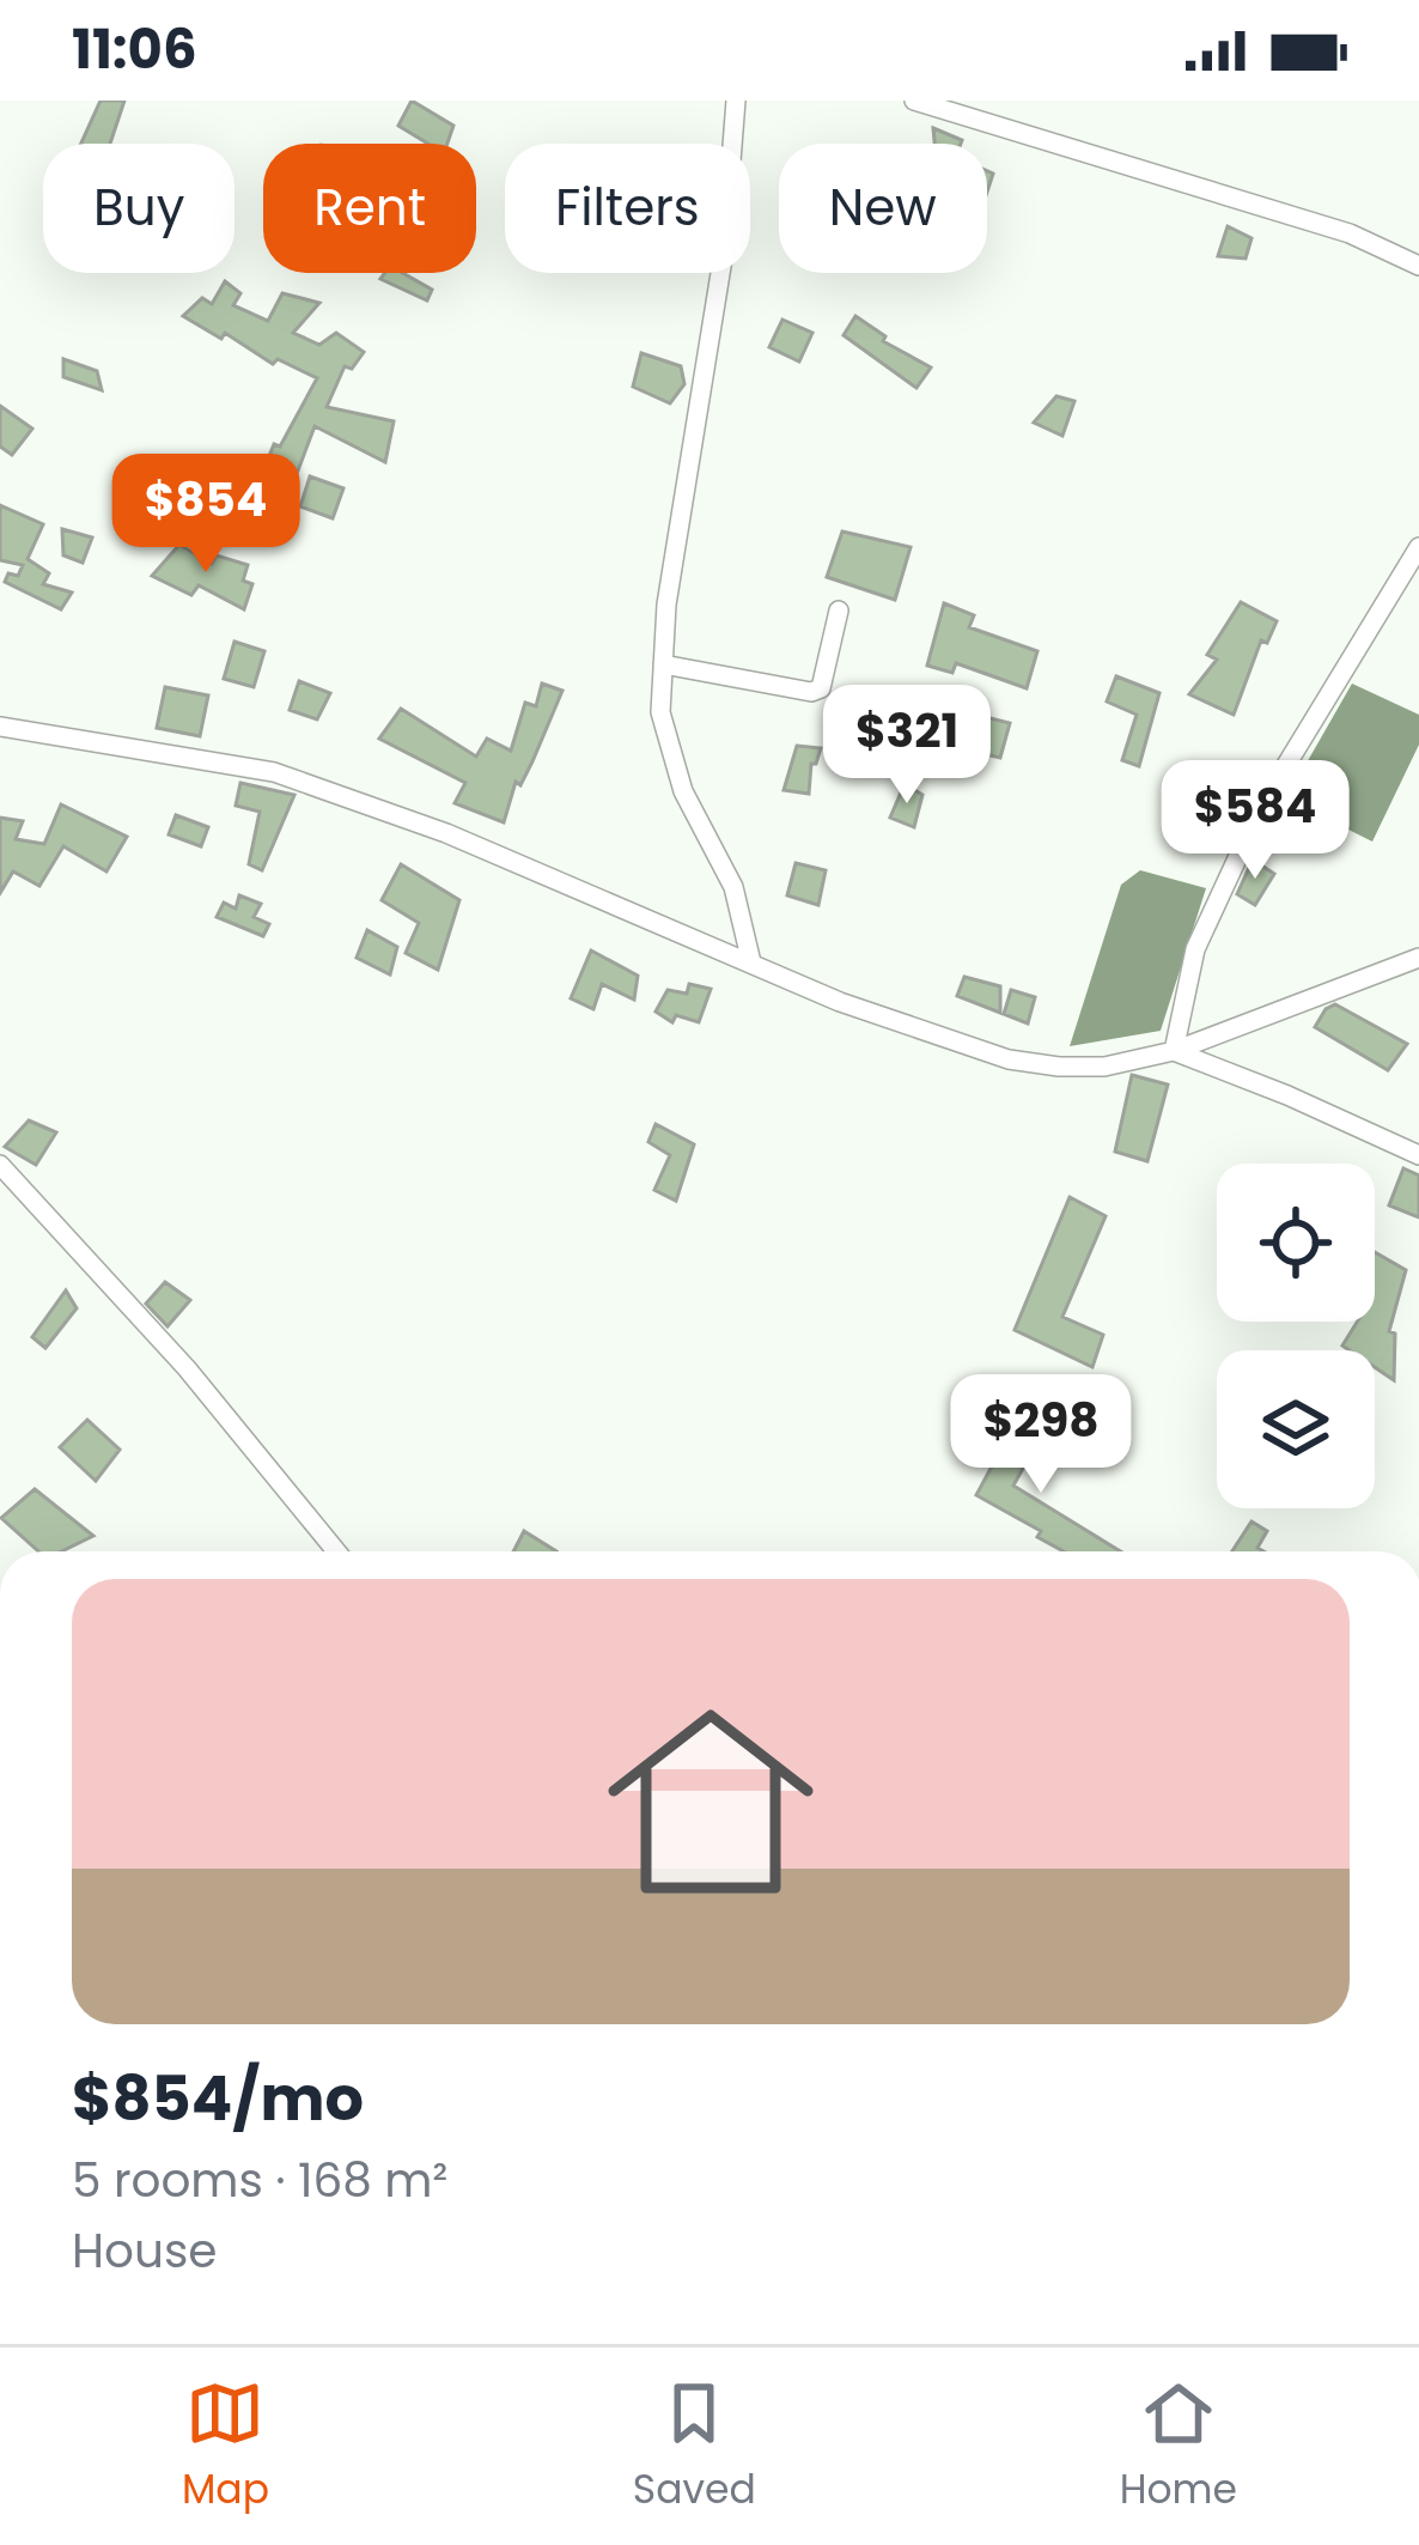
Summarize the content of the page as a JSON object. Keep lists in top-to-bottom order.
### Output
{
  "page": {
    "status": "11:06",
    "chip": [
      "Buy",
      "Rent",
      "Filters",
      "New"
    ],
    "price": [
      "$854",
      "$321",
      "$584",
      "$298"
    ],
    "list": [
      {
        "name": "$854/mo",
        "note": "5 rooms · 168 m² · House"
      }
    ],
    "tabs": ["Map", "Saved", "Home"]
  }
}
